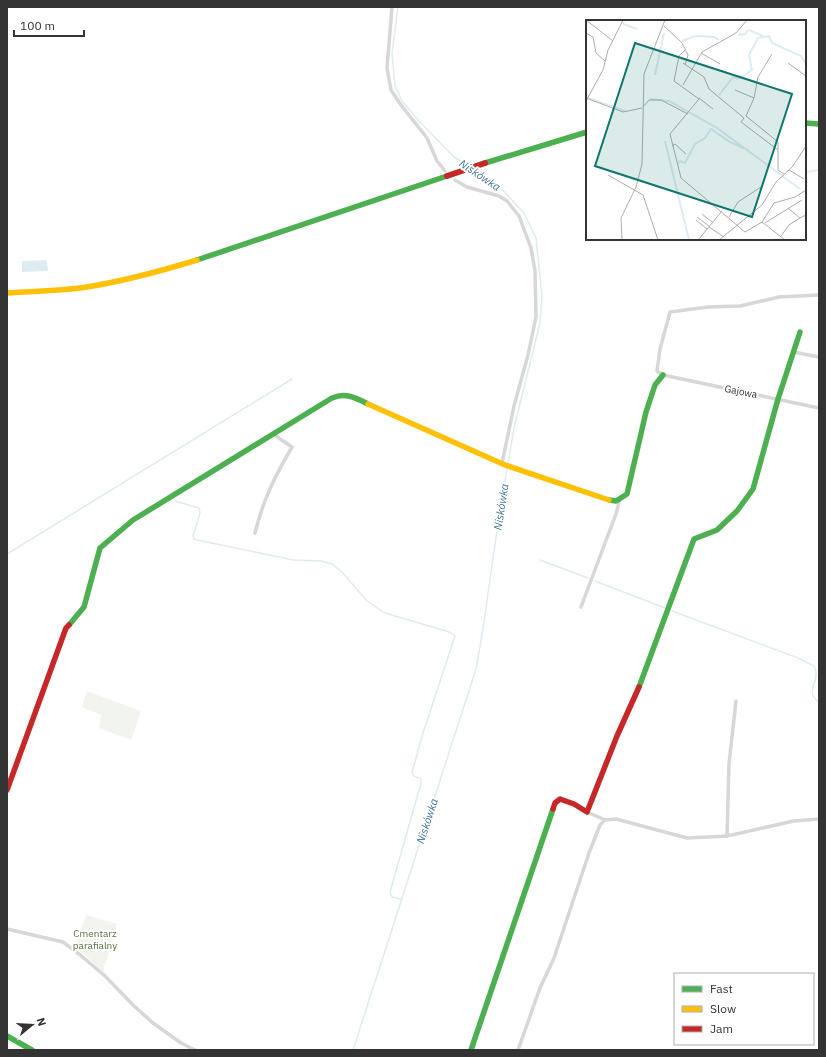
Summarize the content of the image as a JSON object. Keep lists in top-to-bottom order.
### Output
{
  "streets": {
    "street": ["Gajowa"]
  },
  "water": ["Niskówka"],
  "parks": ["Cmentarz parafialny"],
  "legend": ["Fast", "Slow", "Jam"],
  "scale_bar": "100 m",
  "north": "right"
}
